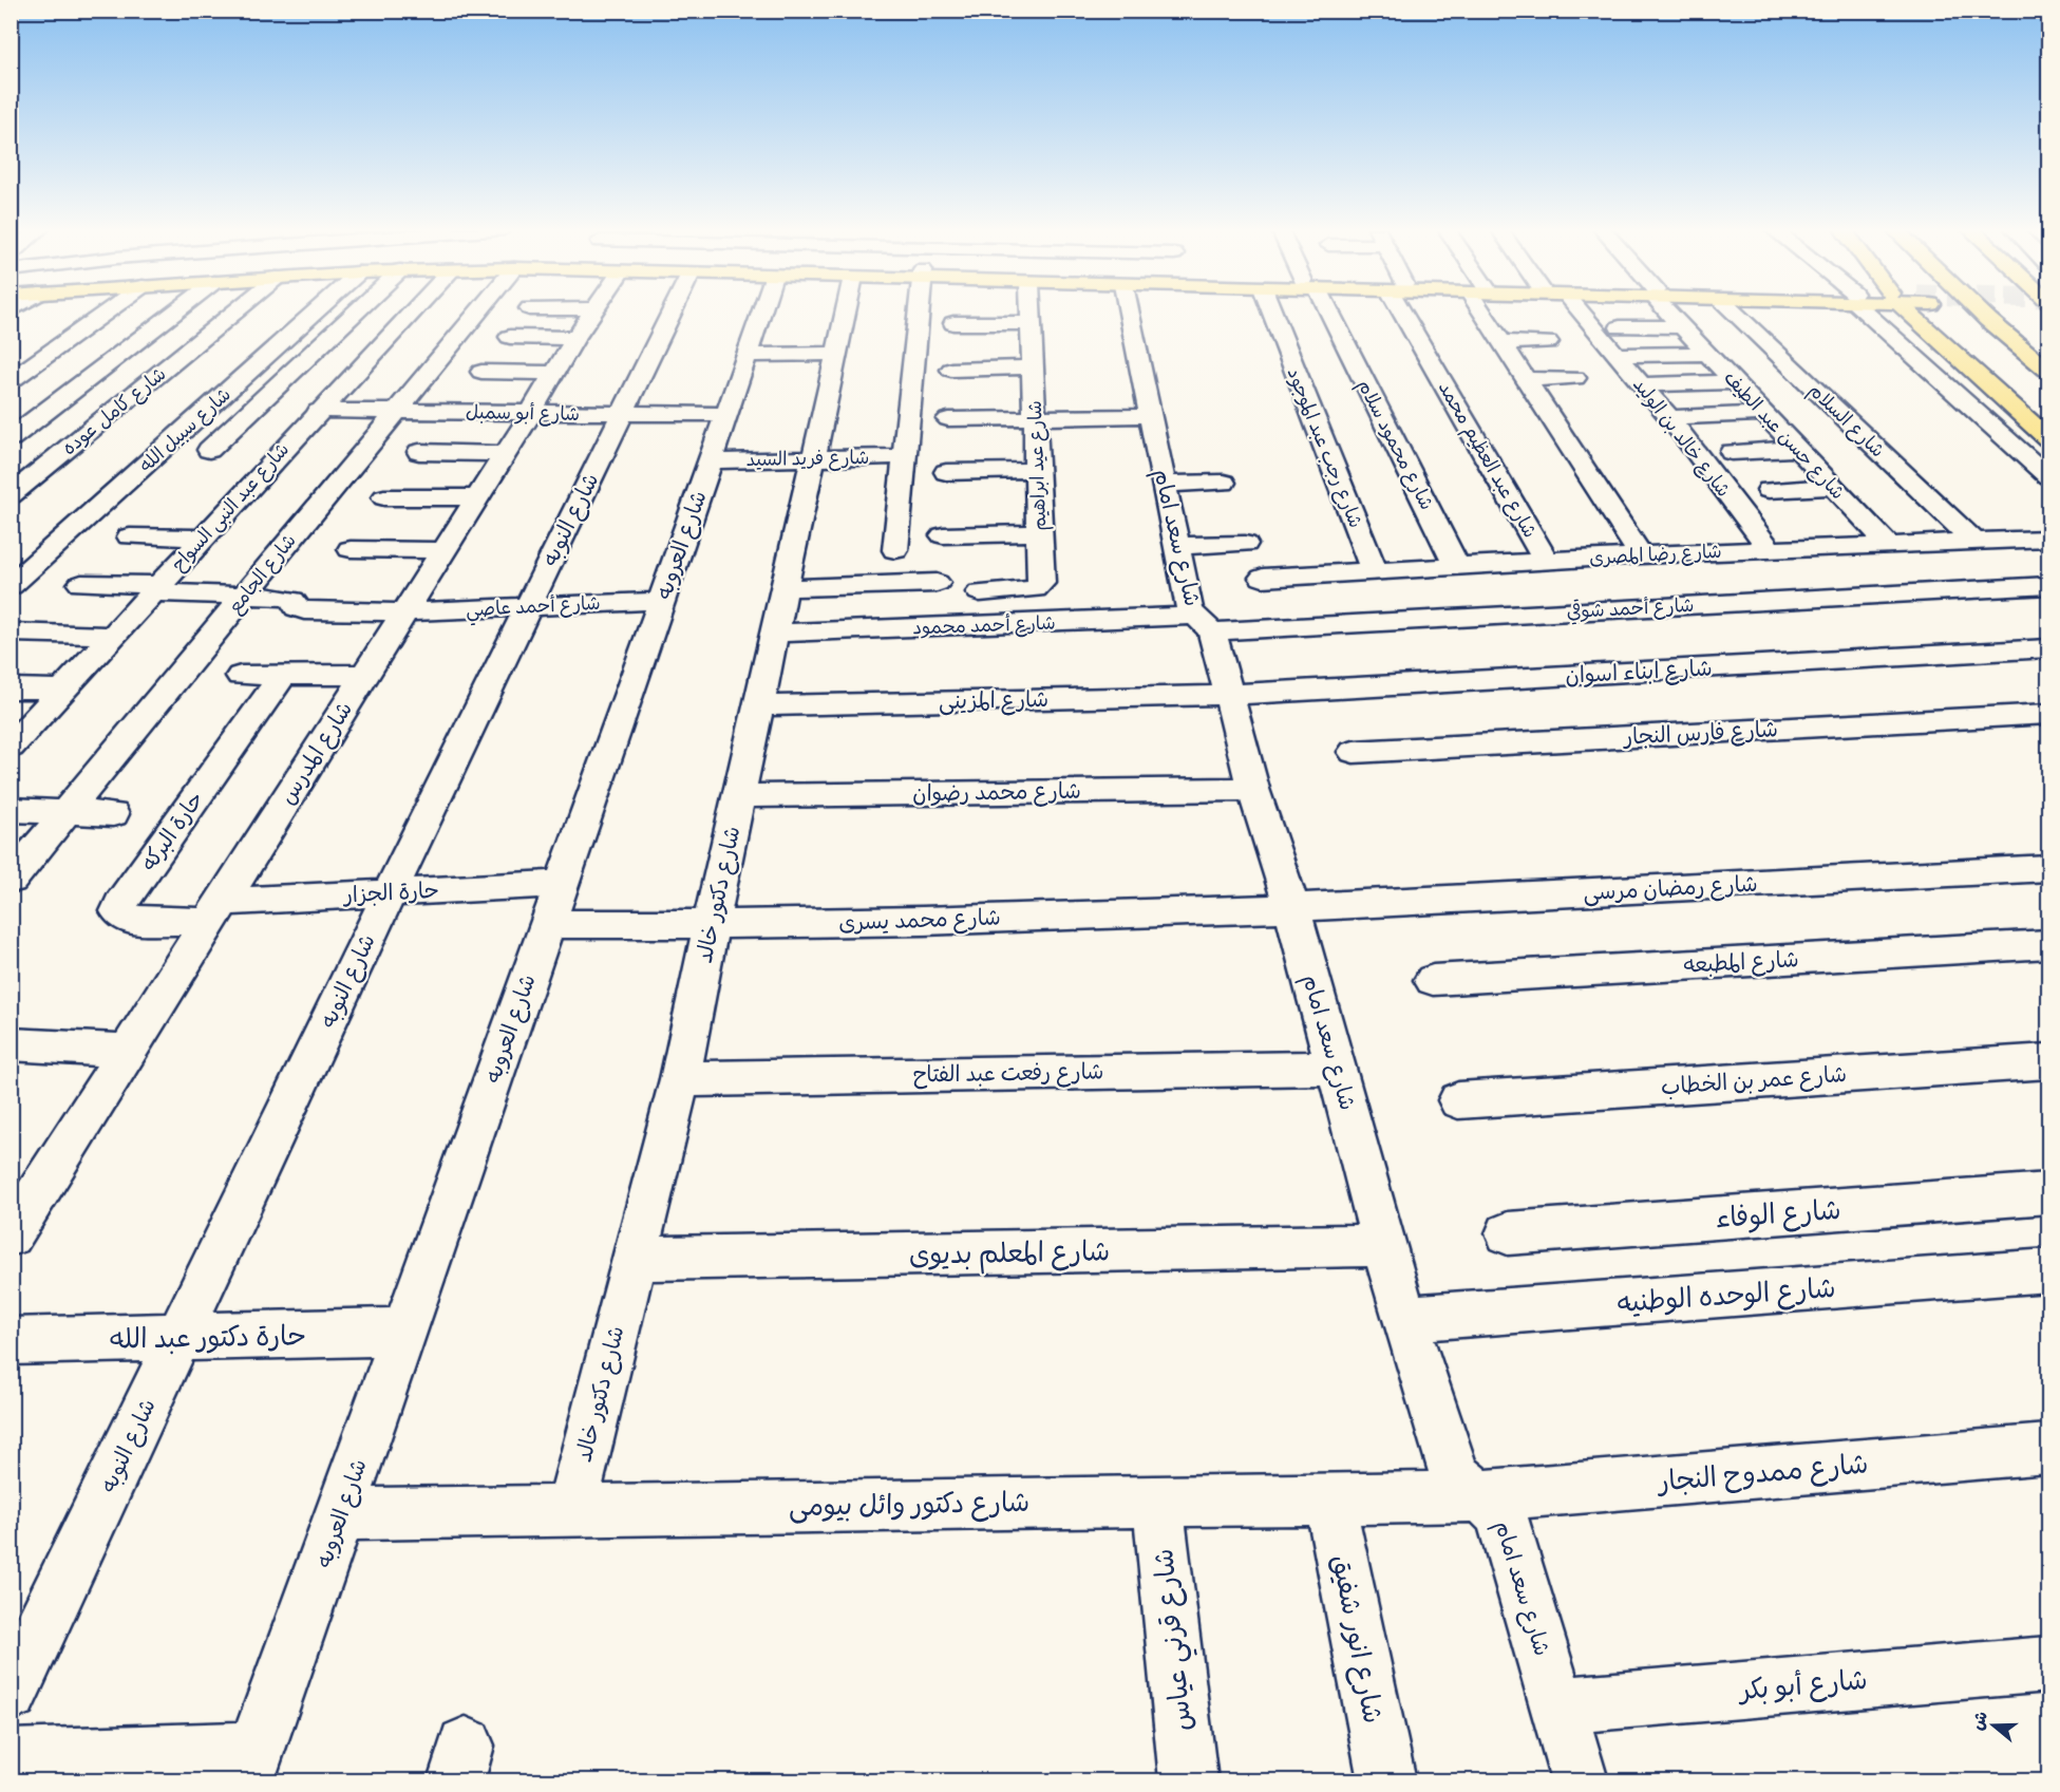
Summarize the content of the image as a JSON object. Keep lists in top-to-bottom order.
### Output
{
  "streets": {
    "street": [
      "شارع كامل عوده",
      "شارع أبو سمبل",
      "شارع السلام",
      "شارع سبيل الله",
      "شارع حسن عبد الطيف",
      "شارع خالد بن الوليد",
      "شارع محمود سلام",
      "شارع رجب عبد الموجود",
      "شارع فريد السيد",
      "شارع عبد العظيم محمد",
      "شارع عيد ابراهيم",
      "شارع عبد النبى السواح",
      "شارع النوبه",
      "شارع سعد امام",
      "شارع العروبه",
      "شارع رضا المصرى",
      "شارع الجامع",
      "شارع أحمد عاصي",
      "شارع أحمد شوقي",
      "شارع أحمد محمود",
      "شارع ابناء اسوان",
      "شارع المزينى",
      "شارع فارس النجار",
      "شارع المدرس",
      "شارع محمد رضوان",
      "حارة البركه",
      "شارع رمضان مرسى",
      "حارة الجزار",
      "شارع دكتور خالد",
      "شارع محمد يسرى",
      "شارع المطبعه",
      "شارع رفعت عبد الفتاح",
      "شارع عمر بن الخطاب",
      "شارع الوفاء",
      "شارع المعلم بديوى",
      "شارع الوحده الوطنيه",
      "حارة دكتور عبد الله",
      "شارع ممدوح النجار",
      "شارع دكتور وائل بيومى",
      "شارع انور شفيق",
      "شارع قرني عياس",
      "شارع أبو بكر"
    ]
  },
  "crossings": [
    ["شارع أبو سمبل", "شارع عبد النبى السواح"],
    ["شارع أبو سمبل", "شارع النوبه"],
    ["شارع أبو سمبل", "شارع العروبه"],
    ["شارع أبو سمبل", "شارع الجامع"],
    ["شارع أبو سمبل", "شارع المدرس"],
    ["شارع السلام", "شارع رضا المصرى"],
    ["شارع حسن عبد الطيف", "شارع رضا المصرى"],
    ["شارع خالد بن الوليد", "شارع رضا المصرى"],
    ["شارع محمود سلام", "شارع رضا المصرى"],
    ["شارع رجب عبد الموجود", "شارع رضا المصرى"],
    ["شارع فريد السيد", "شارع العروبه"],
    ["شارع فريد السيد", "شارع دكتور خالد"],
    ["شارع عبد العظيم محمد", "شارع رضا المصرى"],
    ["شارع عبد النبى السواح", "شارع أحمد عاصي"],
    ["شارع النوبه", "شارع أحمد عاصي"],
    ["شارع النوبه", "حارة الجزار"],
    ["شارع النوبه", "حارة دكتور عبد الله"],
    ["شارع سعد امام", "شارع أحمد شوقي"],
    ["شارع سعد امام", "شارع أحمد محمود"],
    ["شارع سعد امام", "شارع ابناء اسوان"],
    ["شارع سعد امام", "شارع المزينى"],
    ["شارع سعد امام", "شارع محمد رضوان"],
    ["شارع سعد امام", "شارع رمضان مرسى"],
    ["شارع سعد امام", "شارع محمد يسرى"],
    ["شارع سعد امام", "شارع رفعت عبد الفتاح"],
    ["شارع سعد امام", "شارع المعلم بديوى"],
    ["شارع سعد امام", "شارع الوحده الوطنيه"],
    ["شارع سعد امام", "شارع ممدوح النجار"],
    ["شارع سعد امام", "شارع دكتور وائل بيومى"],
    ["شارع سعد امام", "شارع أبو بكر"],
    ["شارع العروبه", "شارع أحمد عاصي"],
    ["شارع العروبه", "حارة الجزار"],
    ["شارع العروبه", "شارع محمد يسرى"],
    ["شارع العروبه", "حارة دكتور عبد الله"],
    ["شارع العروبه", "شارع دكتور وائل بيومى"],
    ["شارع الجامع", "شارع أحمد عاصي"],
    ["شارع أحمد عاصي", "شارع المدرس"],
    ["شارع أحمد شوقي", "شارع أحمد محمود"],
    ["شارع أحمد محمود", "شارع دكتور خالد"],
    ["شارع ابناء اسوان", "شارع المزينى"],
    ["شارع المزينى", "شارع دكتور خالد"],
    ["شارع المدرس", "حارة البركه"],
    ["شارع المدرس", "حارة الجزار"],
    ["شارع محمد رضوان", "شارع دكتور خالد"],
    ["حارة البركه", "حارة الجزار"],
    ["شارع رمضان مرسى", "شارع محمد يسرى"],
    ["شارع دكتور خالد", "شارع محمد يسرى"],
    ["شارع دكتور خالد", "شارع رفعت عبد الفتاح"],
    ["شارع دكتور خالد", "شارع المعلم بديوى"],
    ["شارع دكتور خالد", "شارع دكتور وائل بيومى"],
    ["شارع ممدوح النجار", "شارع دكتور وائل بيومى"],
    ["شارع دكتور وائل بيومى", "شارع انور شفيق"],
    ["شارع دكتور وائل بيومى", "شارع قرني عياس"]
  ],
  "north": "left"
}
